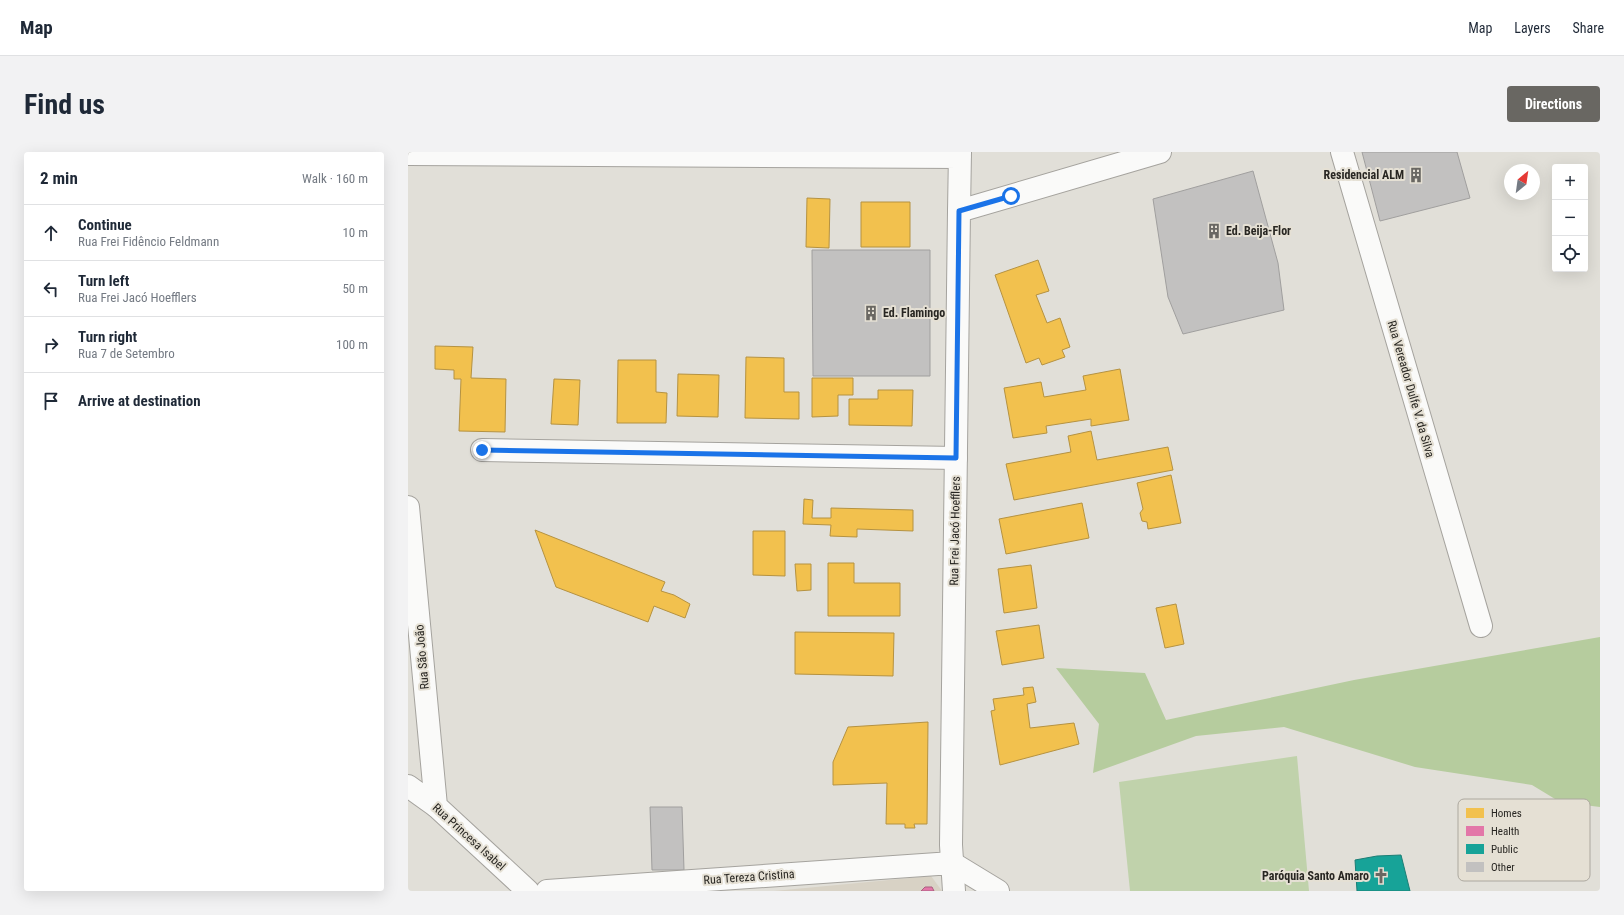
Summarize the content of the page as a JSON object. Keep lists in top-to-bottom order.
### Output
{
  "streets": {
    "street": [
      "Rua Vereador Dulfe V. da Silva",
      "Rua Frei Jacó Hoefflers",
      "Rua São João",
      "Rua Princesa Isabel",
      "Rua Tereza Cristina"
    ]
  },
  "crossings": [
    ["Rua Frei Jacó Hoefflers", "Rua Tereza Cristina"],
    ["Rua São João", "Rua Princesa Isabel"]
  ],
  "places": {
    "building": ["Residencial ALM", "Ed. Beija-Flor", "Ed. Flamingo"],
    "church": ["Paróquia Santo Amaro"]
  },
  "legend": [
    "Homes",
    "Health",
    "Public",
    "Other"
  ],
  "north": "top right",
  "page": {
    "header": "Map",
    "nav": ["Map", "Layers", "Share"],
    "buttons": "Directions",
    "title": "Find us",
    "heading": ["2 min", "Walk · 160 m"],
    "map_buttons": ["+", "−"],
    "list": [
      ["Continue", "Rua Frei Fidêncio Feldmann", "10 m"],
      ["Turn left", "Rua Frei Jacó Hoefflers", "50 m"],
      ["Turn right", "Rua 7 de Setembro", "100 m"],
      "Arrive at destination"
    ]
  }
}
